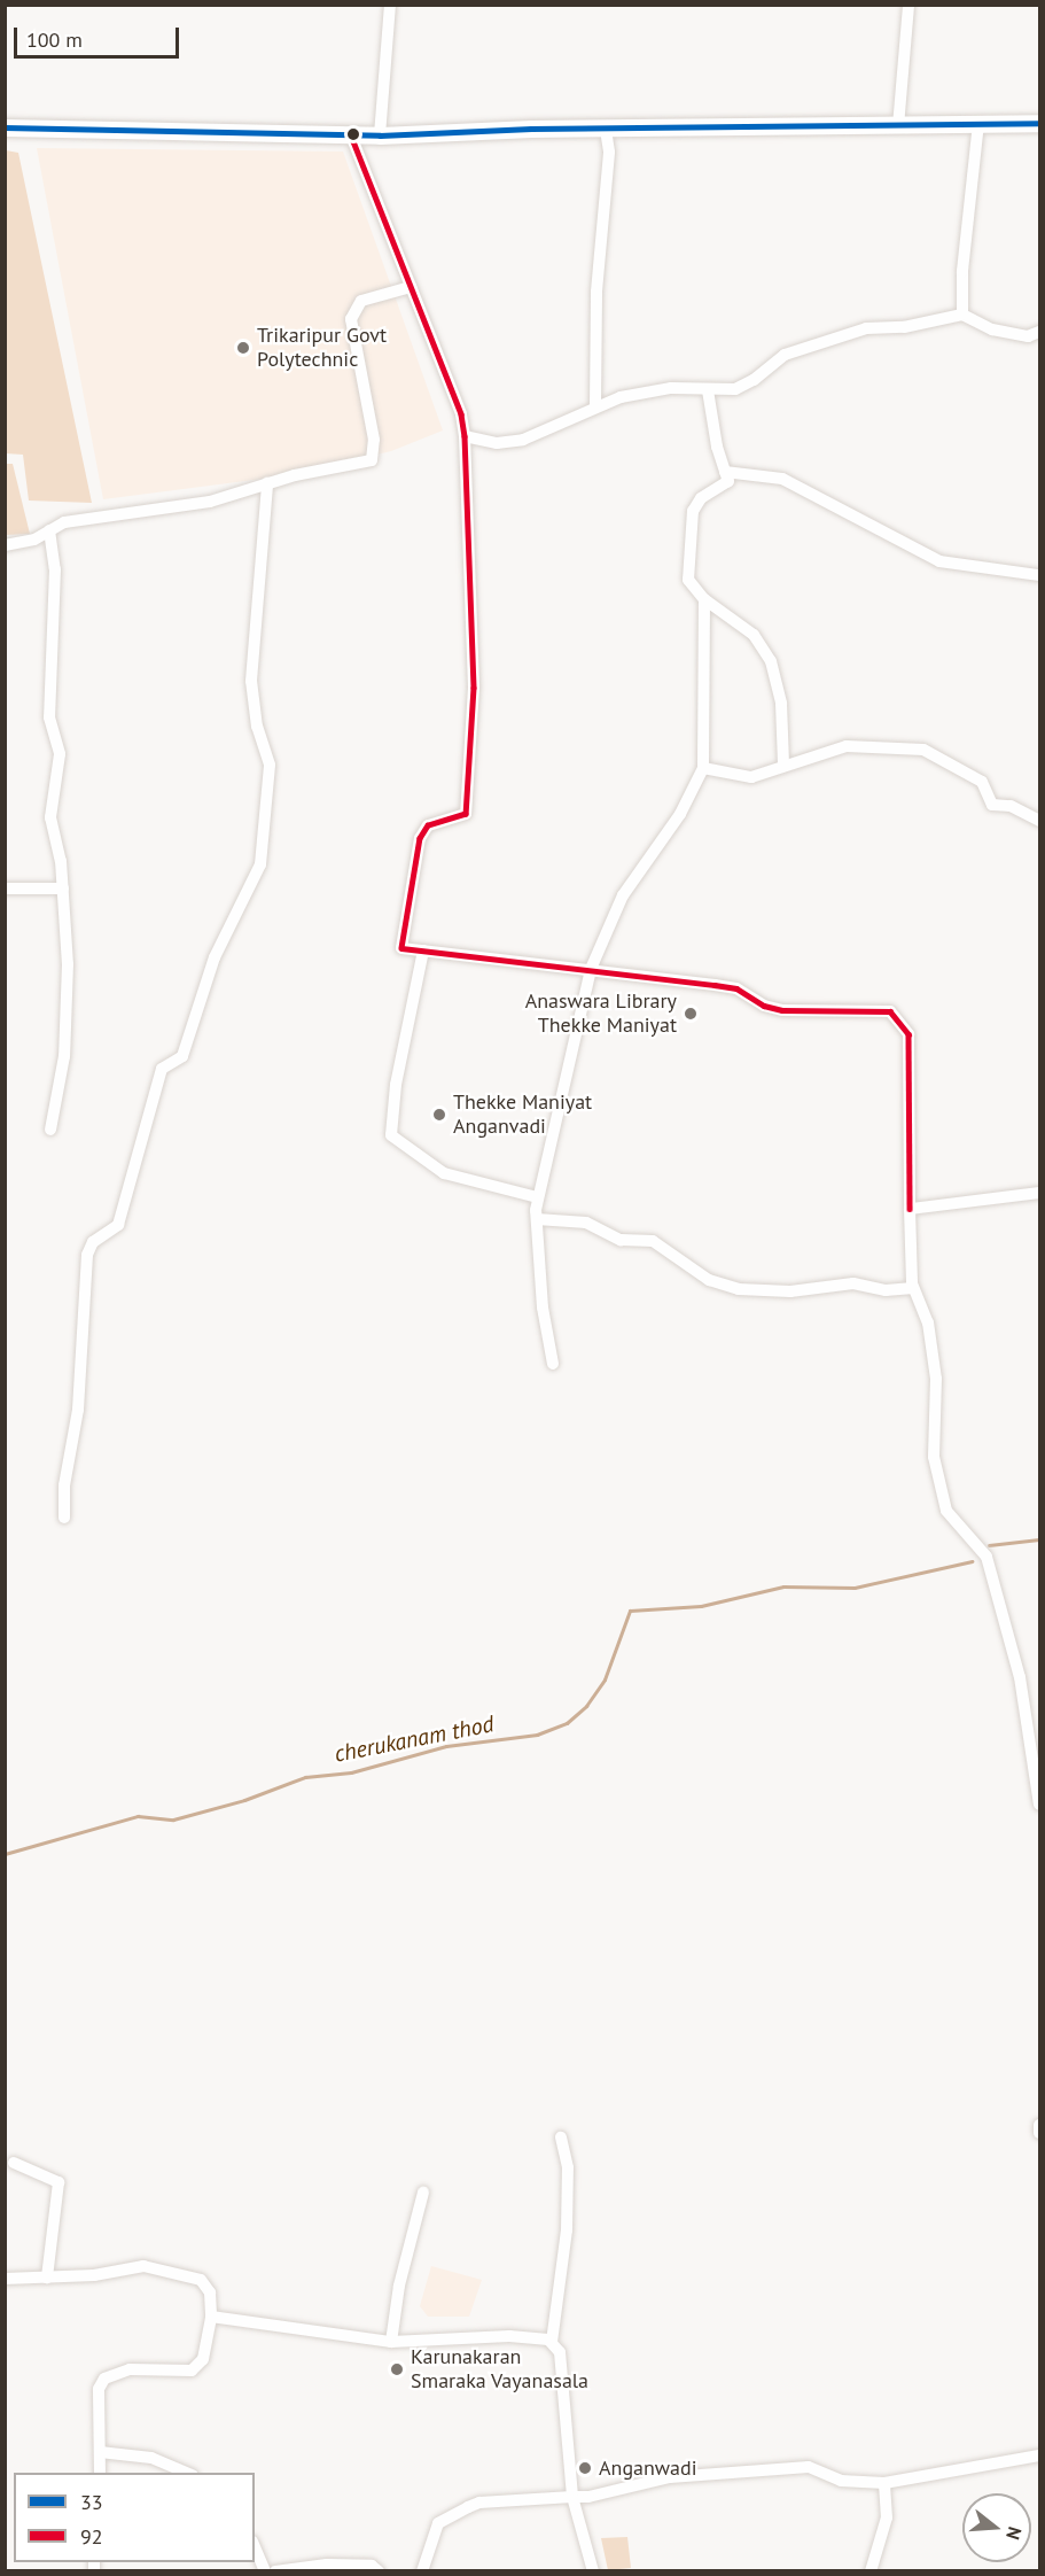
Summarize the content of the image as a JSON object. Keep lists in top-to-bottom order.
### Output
{
  "water": ["cherukanam thod"],
  "places": [
    "Trikaripur Govt Polytechnic",
    "Anaswara Library Thekke Maniyat",
    "Thekke Maniyat Anganvadi",
    "Karunakaran Smaraka Vayanasala",
    "Anganwadi"
  ],
  "lines": ["transit line 33", "transit line 92"],
  "legend": ["33", "92"],
  "scale_bar": "100 m",
  "north": "right"
}
